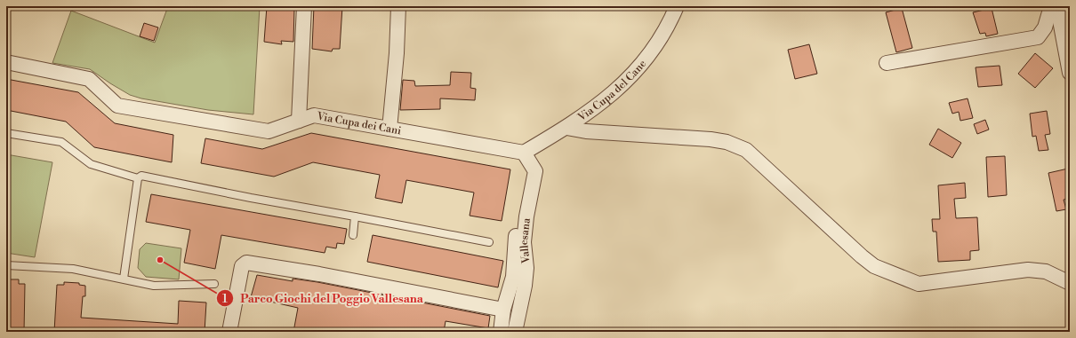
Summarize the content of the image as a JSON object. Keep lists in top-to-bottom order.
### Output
{
  "streets": {
    "street": ["Via Cupa del Cane", "Via Cupa dei Cani", "Vallesana"]
  },
  "crossings": [
    ["Via Cupa del Cane", "Via Cupa dei Cani"],
    ["Via Cupa del Cane", "Vallesana"],
    ["Via Cupa dei Cani", "Vallesana"]
  ],
  "places": ["Parco Giochi del Poggio Vallesana"]
}
